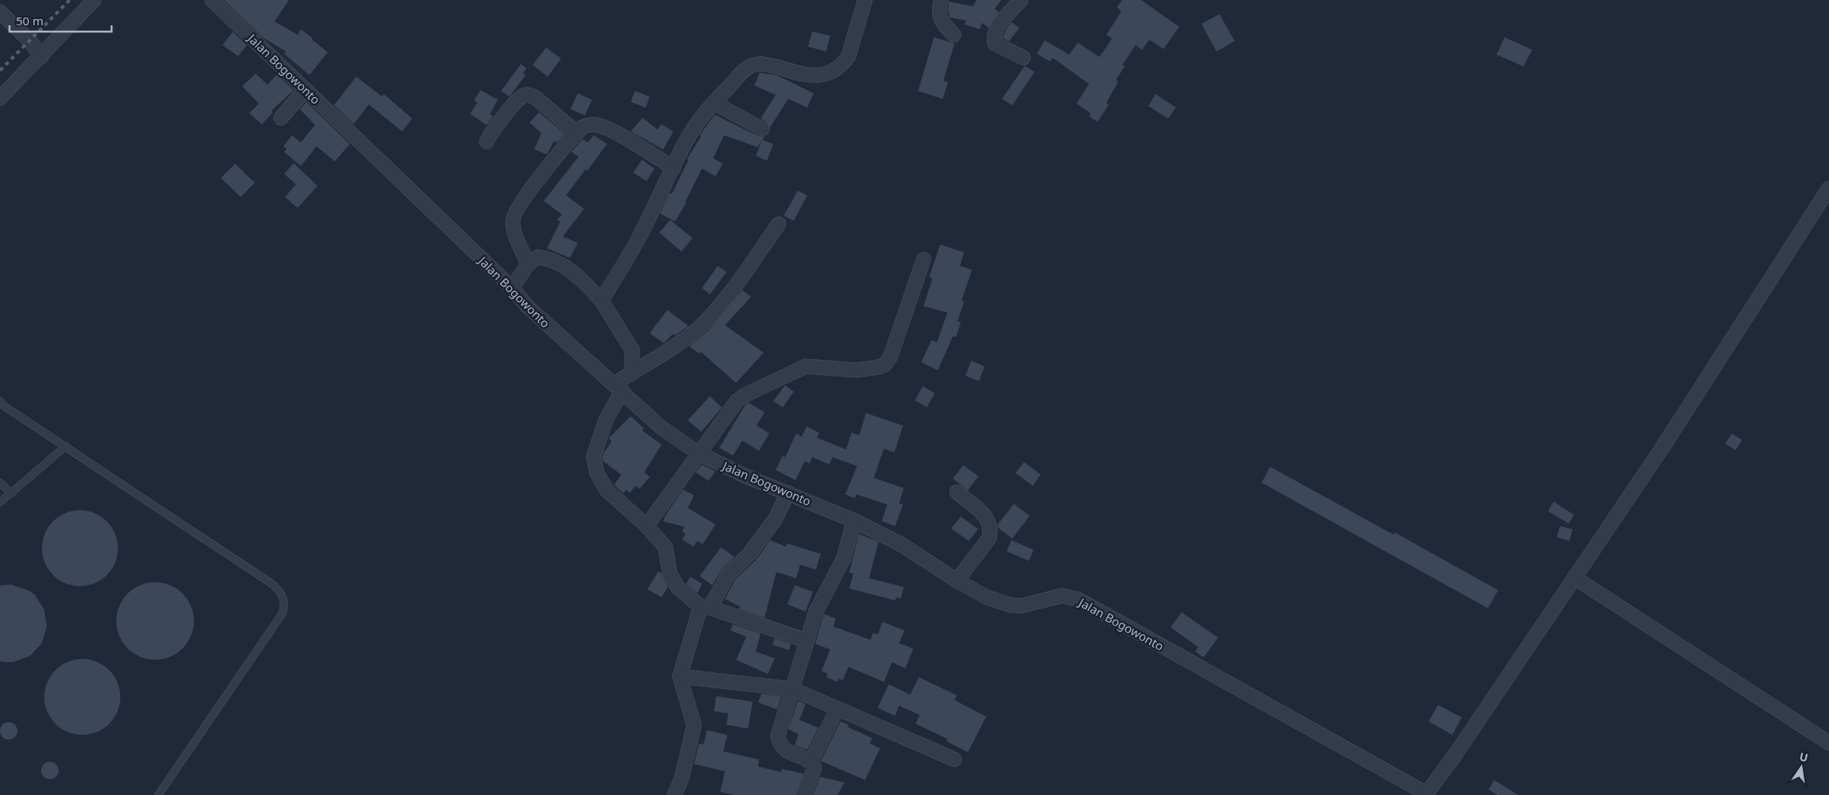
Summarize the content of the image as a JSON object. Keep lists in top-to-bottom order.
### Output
{
  "streets": {
    "street": ["Jalan Bogowonto"]
  },
  "scale_bar": "50 m",
  "north": "top"
}
